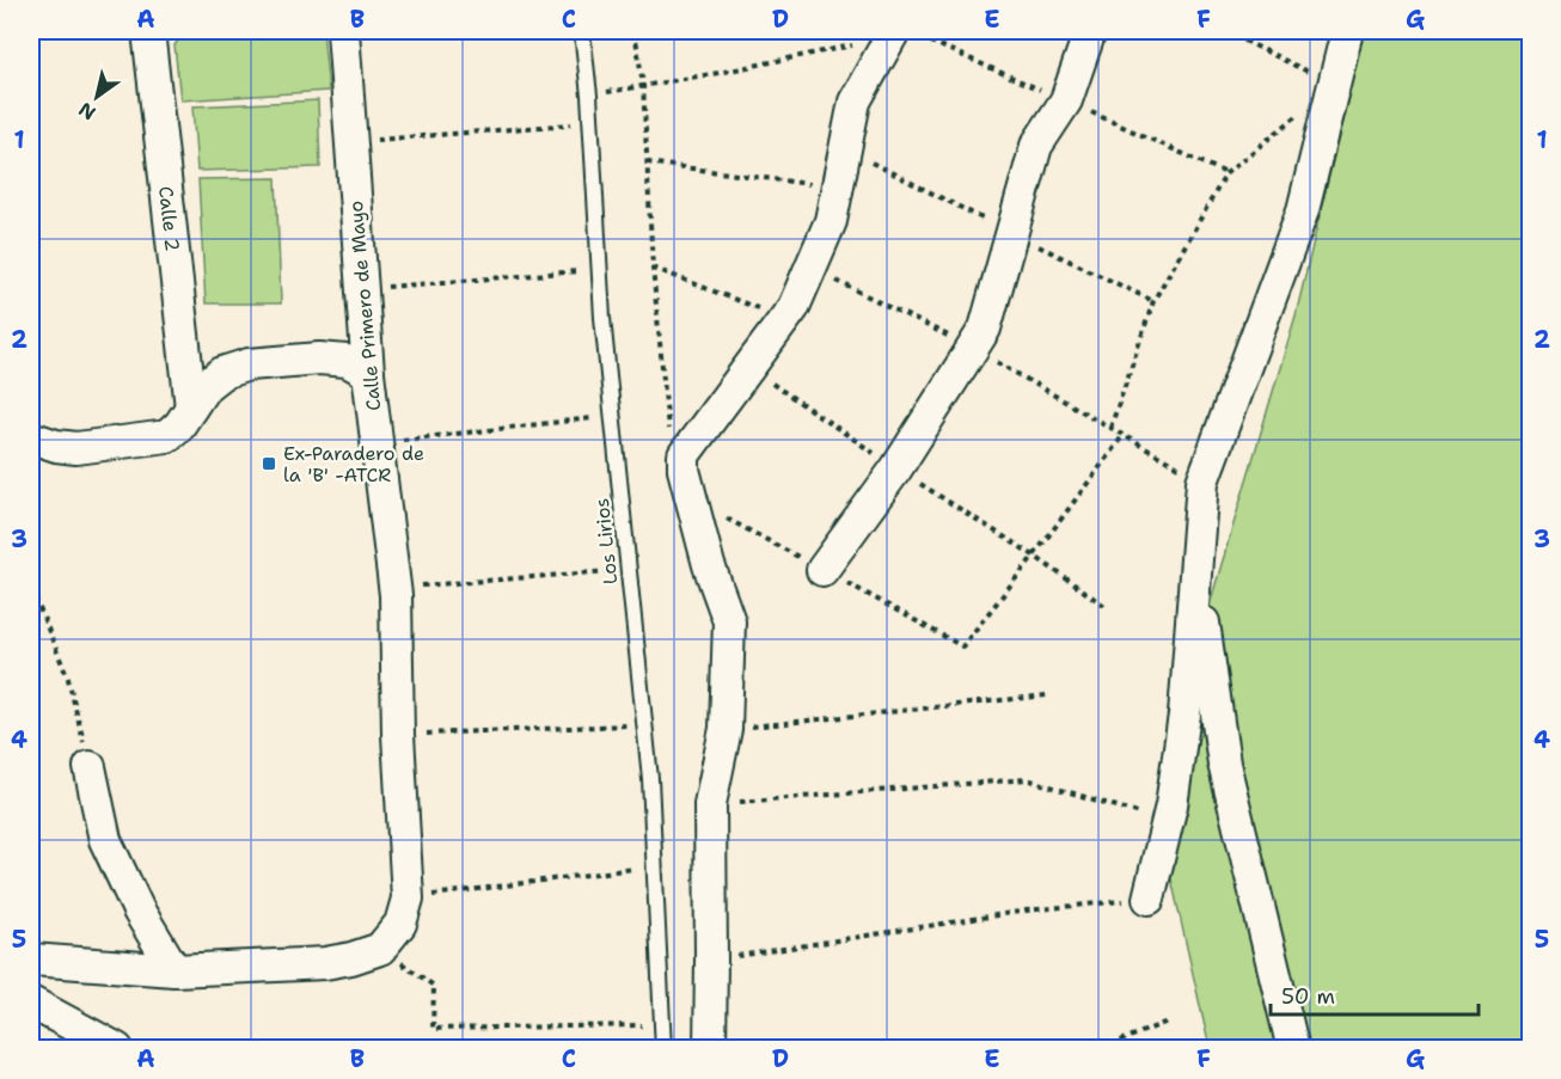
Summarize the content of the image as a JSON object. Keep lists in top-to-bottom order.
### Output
{
  "streets": {
    "street": ["Calle 2", "Calle Primero de Mayo"],
    "lane": ["Los Lirios"]
  },
  "places": {
    "transit": ["Ex-Paradero de la 'B' -ATCR"]
  },
  "scale_bar": "50 m",
  "north": "bottom left",
  "grid": {
    "columns": [
      "A",
      "B",
      "C",
      "D",
      "E",
      "F",
      "G"
    ],
    "rows": [
      "1",
      "2",
      "3",
      "4",
      "5"
    ]
  }
}
